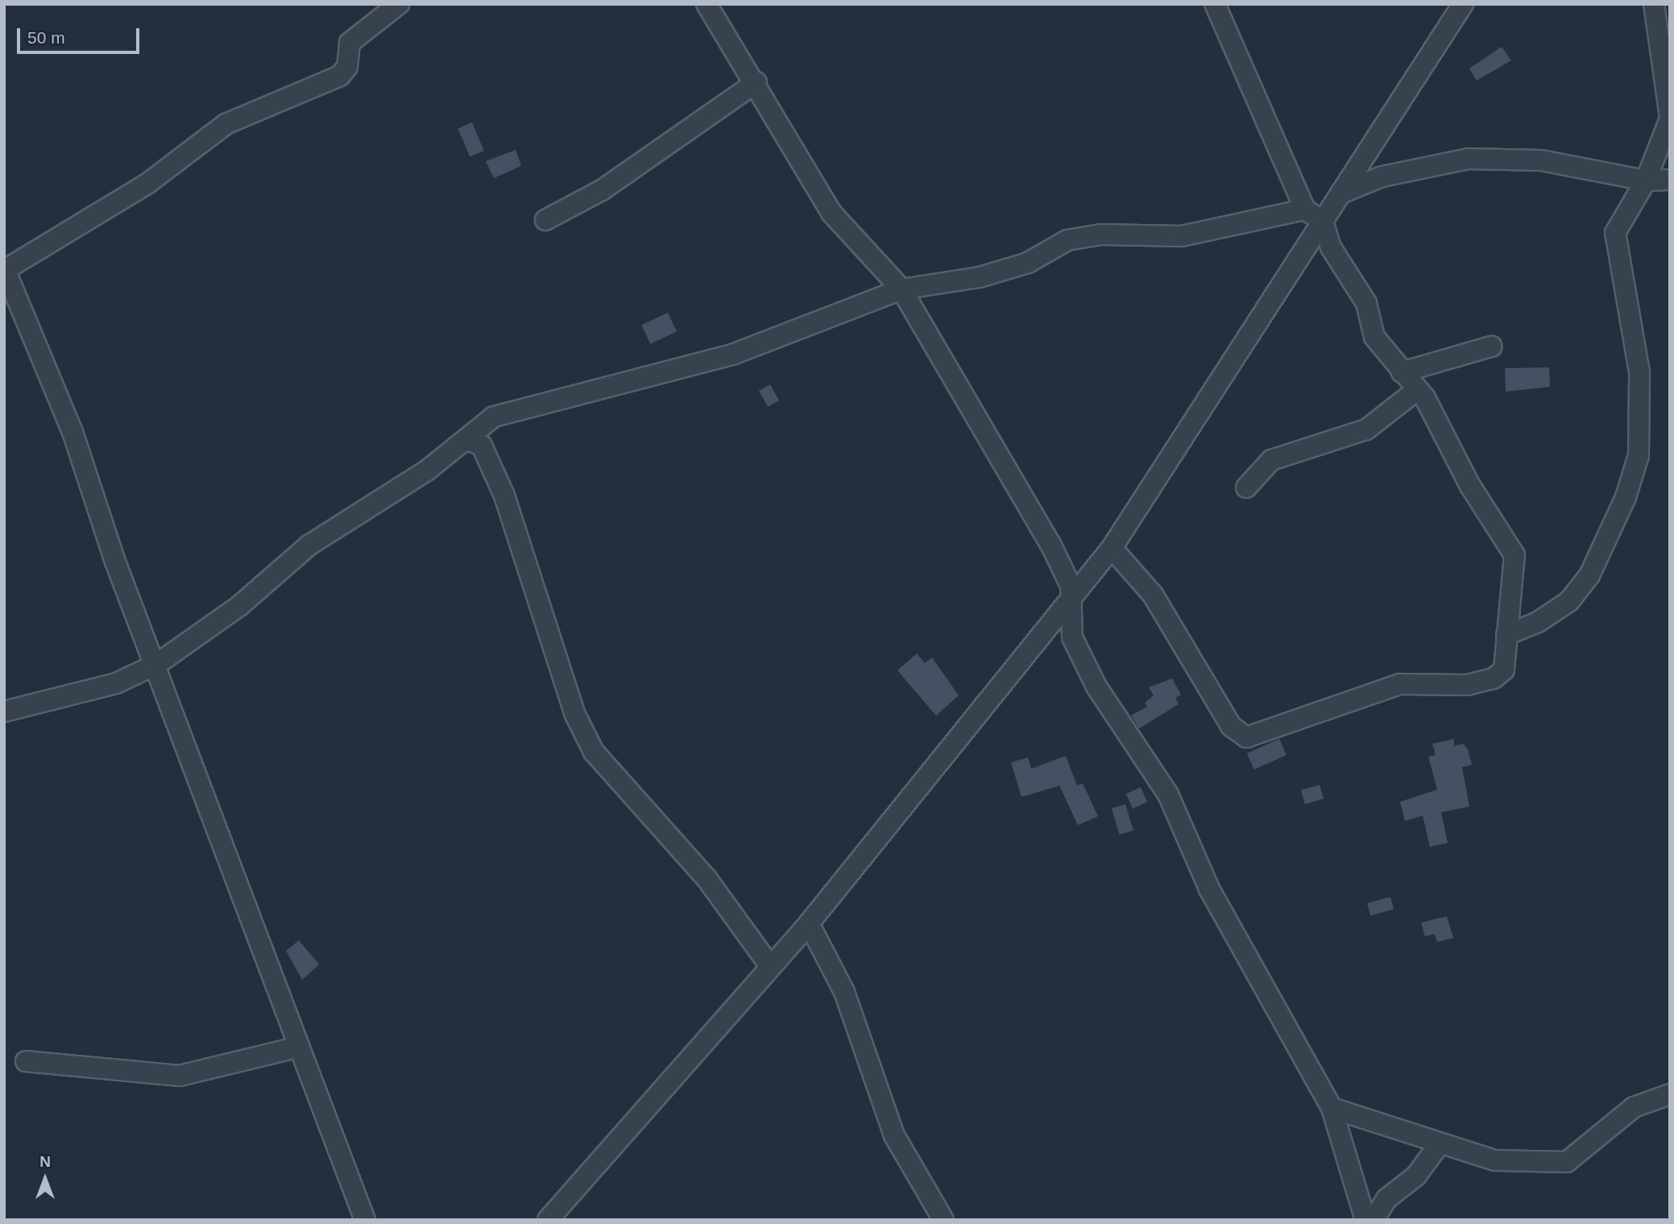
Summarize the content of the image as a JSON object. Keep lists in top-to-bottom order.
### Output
{
  "scale_bar": "50 m",
  "north": "top"
}
